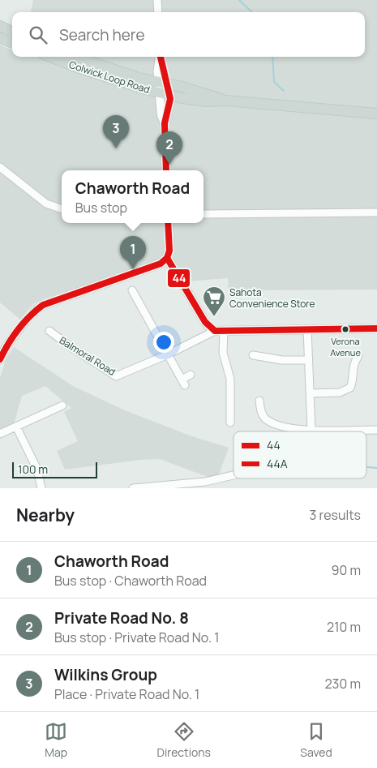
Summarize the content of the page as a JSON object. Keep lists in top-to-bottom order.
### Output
{
  "streets": {
    "main road": ["Colwick Loop Road"],
    "street": ["Balmoral Road"]
  },
  "places": {
    "supermarket": ["Sahota Convenience Store"],
    "other": ["Verona Avenue"]
  },
  "lines": ["transit line 44A", "transit line 44"],
  "legend": ["44", "44A"],
  "scale_bar": "100 m",
  "page": {
    "search": "Search here",
    "pins": ["3", "2", "1"],
    "popup": ["Chaworth Road", "Bus stop"],
    "scale": "100 m",
    "heading": ["Nearby", "3 results"],
    "list": [
      {
        "mark": "1",
        "name": "Chaworth Road",
        "note": "Bus stop · Chaworth Road",
        "value": "90 m"
      },
      {
        "mark": "2",
        "name": "Private Road No. 8",
        "note": "Bus stop · Private Road No. 1",
        "value": "210 m"
      },
      {
        "mark": "3",
        "name": "Wilkins Group",
        "note": "Place · Private Road No. 1",
        "value": "230 m"
      }
    ],
    "nav": ["Map", "Directions", "Saved"]
  }
}
